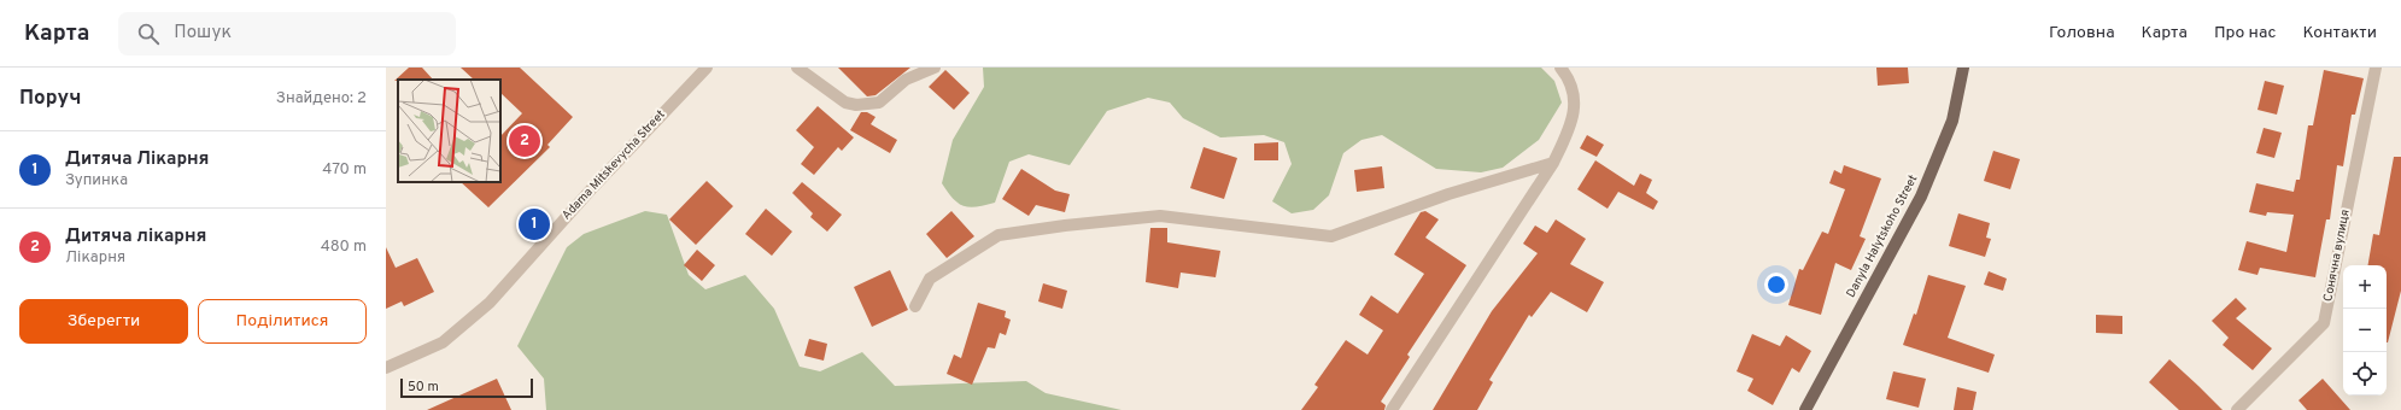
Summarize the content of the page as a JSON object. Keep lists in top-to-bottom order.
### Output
{
  "streets": {
    "main road": ["Danyla Halytskoho Street"],
    "street": ["Adama Mitskevycha Street", "Сонячна вулиця"]
  },
  "scale_bar": "50 m",
  "page": {
    "header": "Карта",
    "search": "Пошук",
    "nav": [
      "Головна",
      "Карта",
      "Про нас",
      "Контакти"
    ],
    "heading": ["Поруч", "Знайдено: 2"],
    "pins": ["2", "1"],
    "list": [
      {
        "mark": "1",
        "name": "Дитяча Лікарня",
        "note": "Зупинка",
        "value": "470 m"
      },
      {
        "mark": "2",
        "name": "Дитяча лікарня",
        "note": "Лікарня",
        "value": "480 m"
      }
    ],
    "map_buttons": ["+", "−"],
    "buttons": ["Зберегти", "Поділитися"],
    "scale": "50 m"
  }
}
